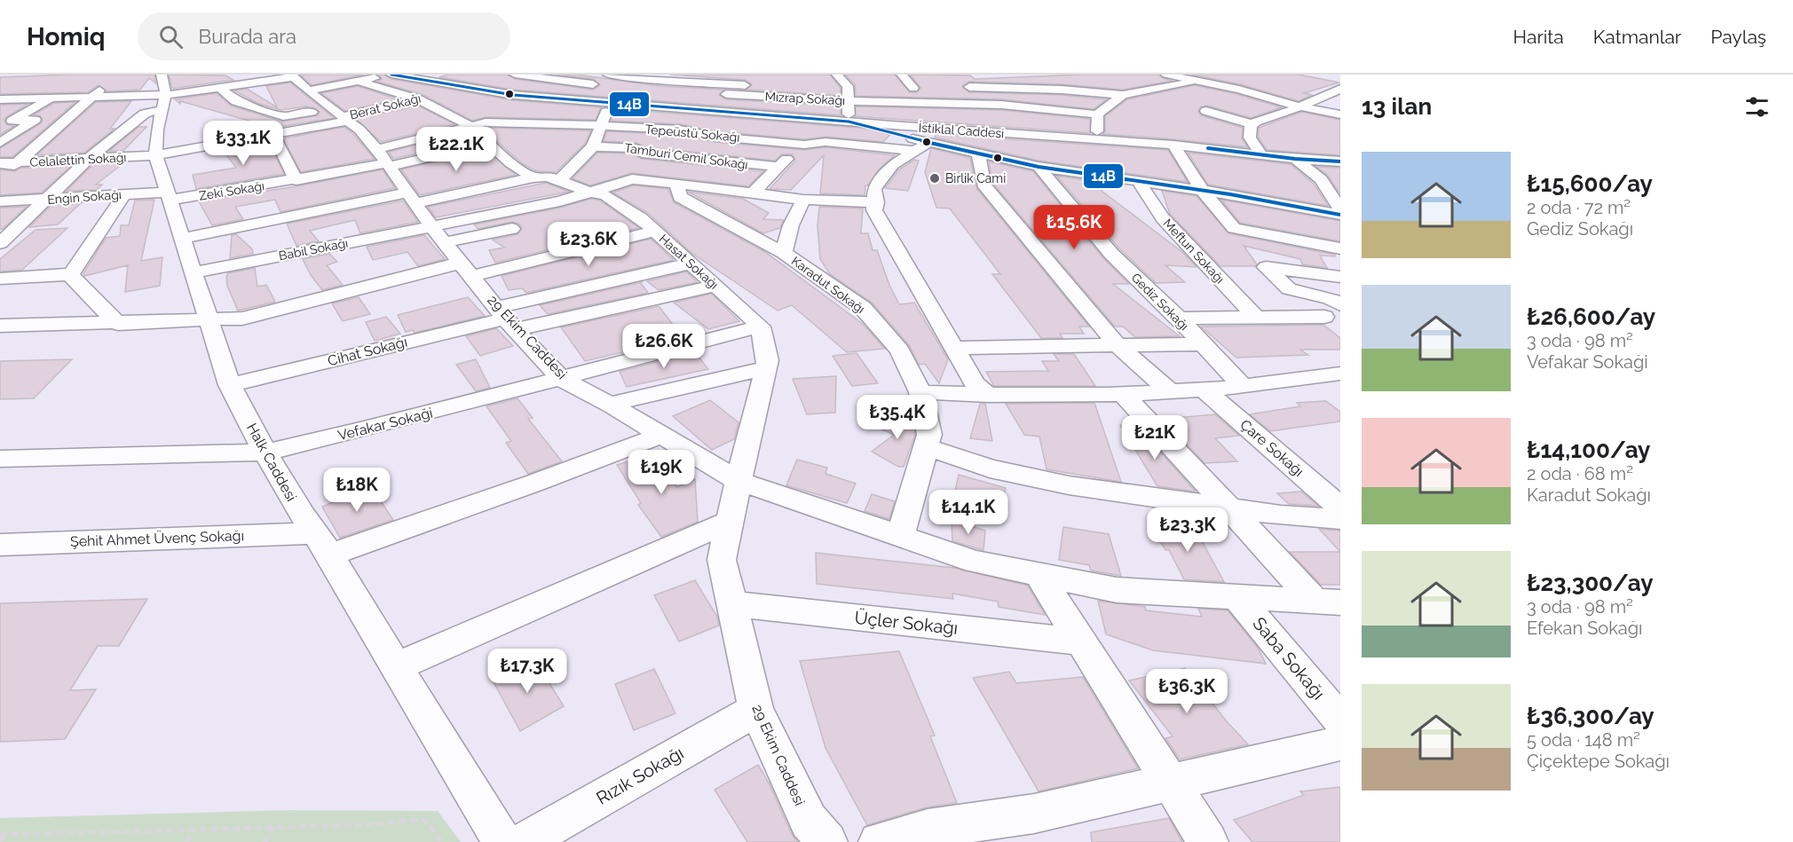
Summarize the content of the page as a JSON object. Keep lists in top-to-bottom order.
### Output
{
  "streets": {
    "street": [
      "Mızrap Sokağı",
      "Berat Sokağı",
      "İstiklal Caddesi",
      "Tepeüstü Sokağı",
      "Tamburi Cemil Sokağı",
      "Celalettin Sokağı",
      "Zeki Sokağı",
      "Engin Sokağı",
      "Babil Sokağı",
      "Meftun Sokağı",
      "Hasat Sokağı",
      "Karadut Sokağı",
      "Gediz Sokağı",
      "29 Ekim Caddesi",
      "Cihat Sokağı",
      "Vefakar Sokaği",
      "Çare Sokağı",
      "Halk Caddesi",
      "Şehit Ahmet Üvenç Sokağı",
      "Üçler Sokağı",
      "Saba Sokağı",
      "Rızık Sokağı"
    ]
  },
  "crossings": [
    ["Berat Sokağı", "Celalettin Sokağı"],
    ["Berat Sokağı", "Hasat Sokağı"],
    ["Berat Sokağı", "29 Ekim Caddesi"],
    ["İstiklal Caddesi", "Tepeüstü Sokağı"],
    ["Tepeüstü Sokağı", "Zeki Sokağı"],
    ["Tepeüstü Sokağı", "Hasat Sokağı"],
    ["Tepeüstü Sokağı", "29 Ekim Caddesi"],
    ["Celalettin Sokağı", "29 Ekim Caddesi"],
    ["Celalettin Sokağı", "Halk Caddesi"],
    ["Zeki Sokağı", "Engin Sokağı"],
    ["Zeki Sokağı", "29 Ekim Caddesi"],
    ["Zeki Sokağı", "Halk Caddesi"],
    ["Engin Sokağı", "Halk Caddesi"],
    ["Babil Sokağı", "Hasat Sokağı"],
    ["Babil Sokağı", "29 Ekim Caddesi"],
    ["Babil Sokağı", "Halk Caddesi"],
    ["Hasat Sokağı", "Vefakar Sokaği"],
    ["29 Ekim Caddesi", "Cihat Sokağı"],
    ["29 Ekim Caddesi", "Vefakar Sokaği"],
    ["29 Ekim Caddesi", "Şehit Ahmet Üvenç Sokağı"],
    ["29 Ekim Caddesi", "Üçler Sokağı"],
    ["29 Ekim Caddesi", "Rızık Sokağı"],
    ["Cihat Sokağı", "Halk Caddesi"],
    ["Vefakar Sokaği", "Halk Caddesi"],
    ["Halk Caddesi", "Şehit Ahmet Üvenç Sokağı"]
  ],
  "places": ["Birlik Cami"],
  "lines": ["transit line 14B"],
  "page": {
    "header": "Homiq",
    "search": "Burada ara",
    "nav": ["Harita", "Katmanlar", "Paylaş"],
    "heading": "13 ilan",
    "price": [
      "₺33.1K",
      "₺22.1K",
      "₺15.6K",
      "₺23.6K",
      "₺26.6K",
      "₺35.4K",
      "₺21K",
      "₺19K",
      "₺18K",
      "₺14.1K",
      "₺23.3K",
      "₺17.3K",
      "₺36.3K"
    ],
    "list": [
      {
        "name": "₺15,600/ay",
        "note": "2 oda · 72 m² · Gediz Sokağı"
      },
      {
        "name": "₺26,600/ay",
        "note": "3 oda · 98 m² · Vefakar Sokaği"
      },
      {
        "name": "₺14,100/ay",
        "note": "2 oda · 68 m² · Karadut Sokağı"
      },
      {
        "name": "₺23,300/ay",
        "note": "3 oda · 98 m² · Efekan Sokağı"
      },
      {
        "name": "₺36,300/ay",
        "note": "5 oda · 148 m² · Çiçektepe Sokağı"
      }
    ]
  }
}
